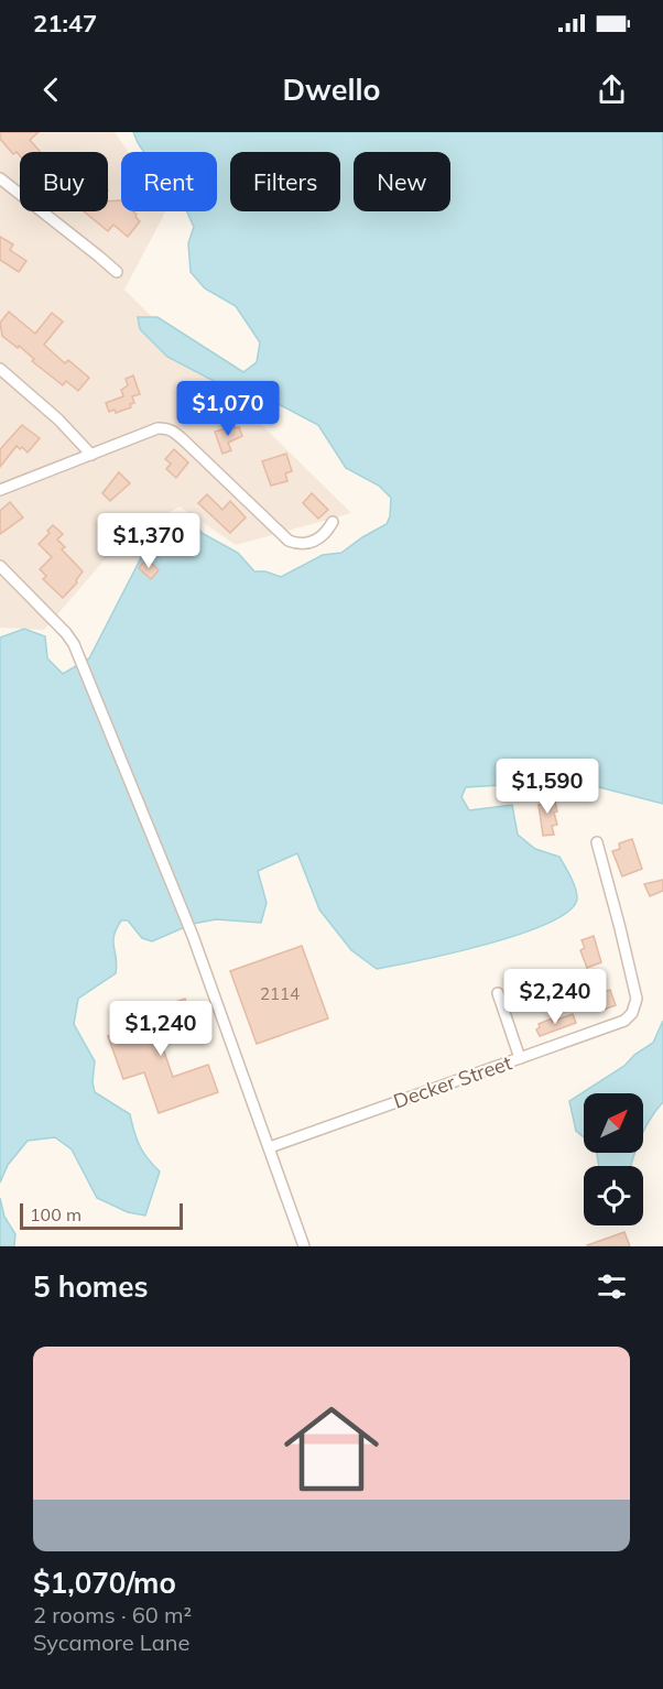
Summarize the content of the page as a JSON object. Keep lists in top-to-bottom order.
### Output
{
  "streets": {
    "street": ["Decker Street"]
  },
  "house_numbers": ["2114"],
  "scale_bar": "100 m",
  "north": "top right",
  "page": {
    "status": "21:47",
    "header": "Dwello",
    "chip": [
      "Buy",
      "Rent",
      "Filters",
      "New"
    ],
    "price": [
      "$1,070",
      "$1,370",
      "$1,590",
      "$2,240",
      "$1,240"
    ],
    "scale": "100 m",
    "heading": "5 homes",
    "list": [
      {
        "name": "$1,070/mo",
        "note": "2 rooms · 60 m² · Sycamore Lane"
      }
    ]
  }
}
